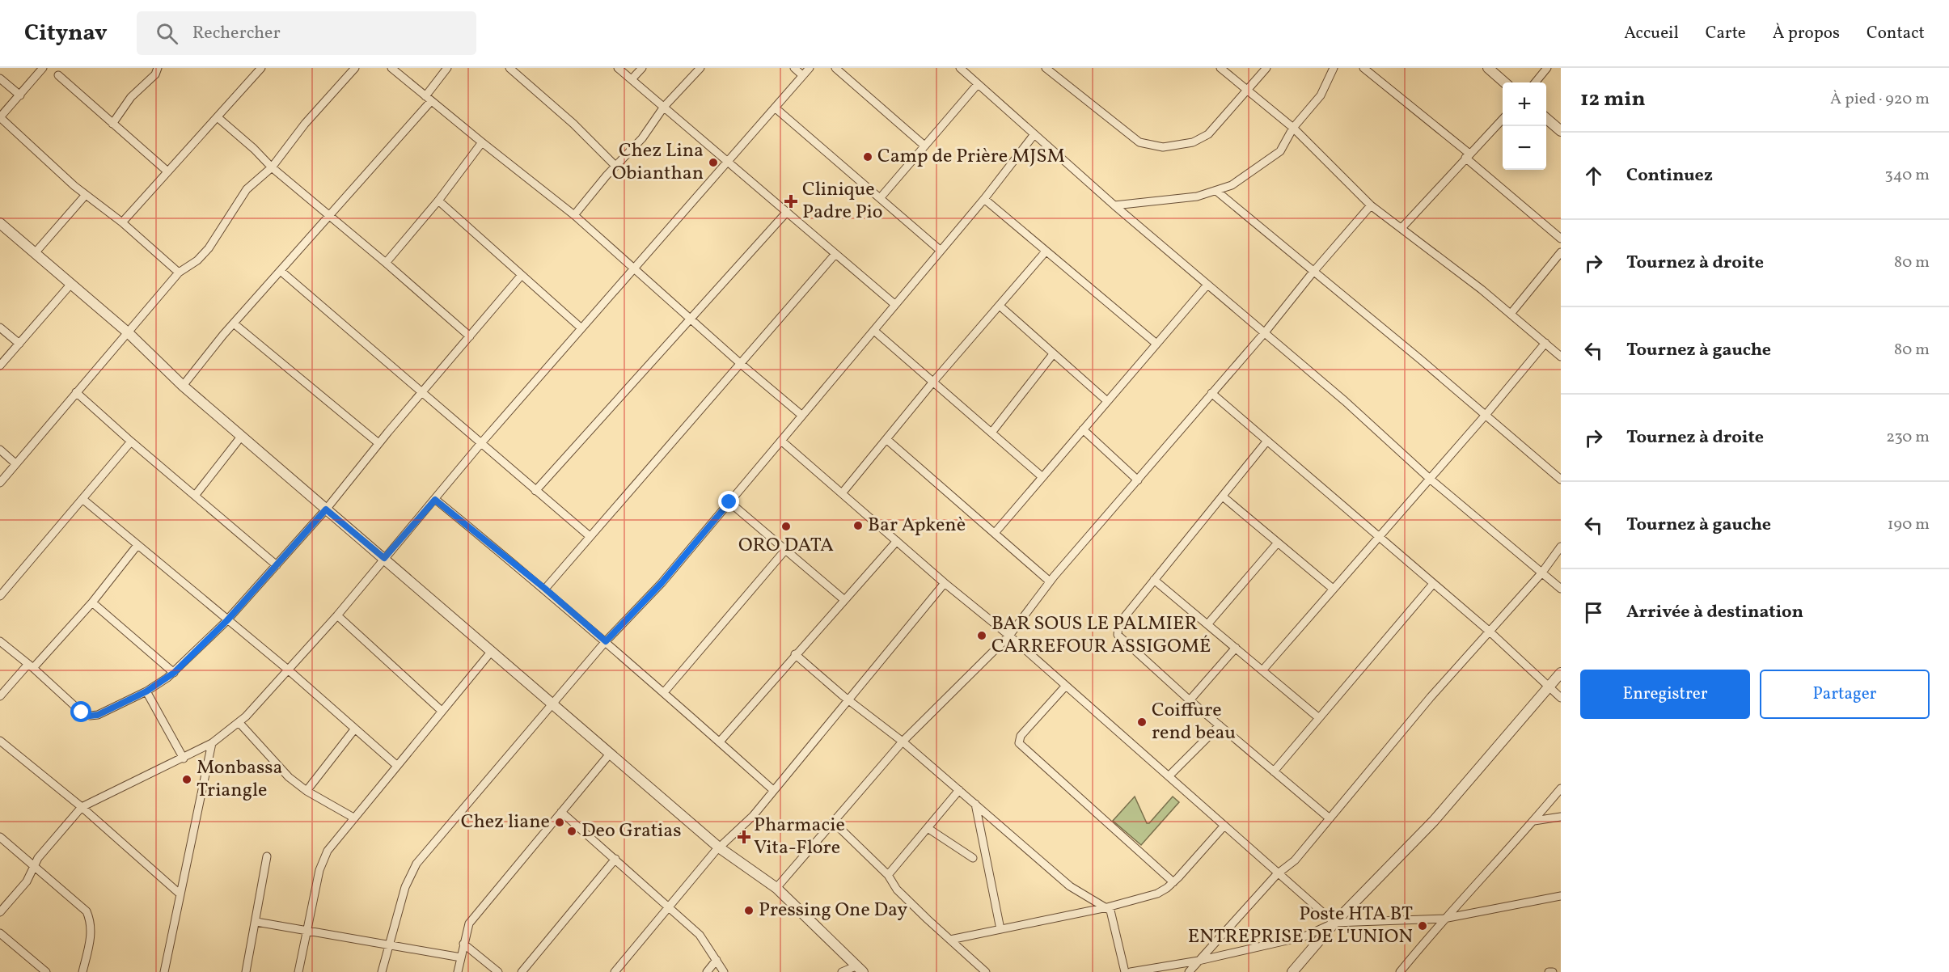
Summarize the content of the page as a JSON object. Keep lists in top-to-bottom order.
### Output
{
  "places": {
    "other": [
      "Camp de Prière MJSM",
      "Chez Lina Obianthan",
      "Bar Apkenè",
      "ORO DATA",
      "BAR SOUS LE PALMIER CARREFOUR ASSIGOMÉ",
      "Coiffure rend beau",
      "Monbassa Triangle",
      "Chez liane",
      "Deo Gratias",
      "Pressing One Day",
      "Poste HTA BT ENTREPRISE DE L'UNION"
    ],
    "health": ["Clinique Padre Pio", "Pharmacie Vita-Flore"]
  },
  "page": {
    "header": "Citynav",
    "search": "Rechercher",
    "nav": [
      "Accueil",
      "Carte",
      "À propos",
      "Contact"
    ],
    "heading": ["12 min", "À pied · 920 m"],
    "map_buttons": ["+", "−"],
    "list": [
      ["Continuez", "340 m"],
      ["Tournez à droite", "80 m"],
      ["Tournez à gauche", "80 m"],
      ["Tournez à droite", "230 m"],
      ["Tournez à gauche", "190 m"],
      "Arrivée à destination"
    ],
    "buttons": ["Enregistrer", "Partager"]
  }
}
